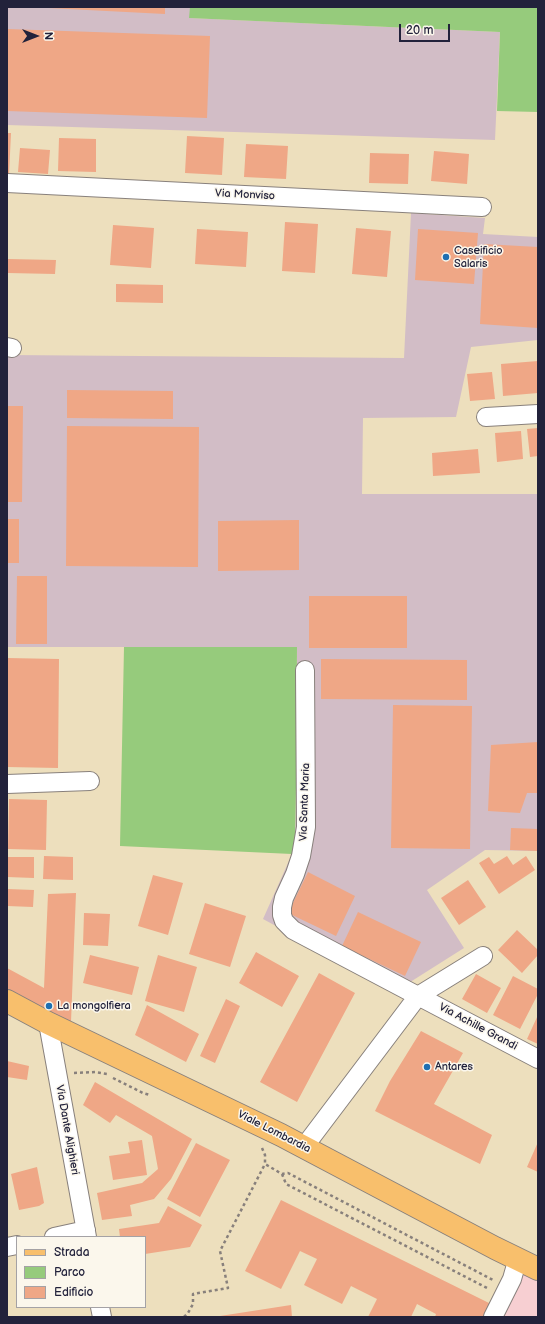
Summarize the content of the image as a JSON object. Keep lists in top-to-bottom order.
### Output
{
  "streets": {
    "main road": ["Viale Lombardia"],
    "street": [
      "Via Monviso",
      "Via Santa Maria",
      "Via Achille Grandi",
      "Via Dante Alighieri"
    ]
  },
  "crossings": [
    ["Via Santa Maria", "Via Achille Grandi"],
    ["Via Dante Alighieri", "Viale Lombardia"]
  ],
  "places": ["Caseificio Salaris", "La mongolfiera", "Antares"],
  "legend": ["Strada", "Parco", "Edificio"],
  "scale_bar": "20 m",
  "north": "right"
}
